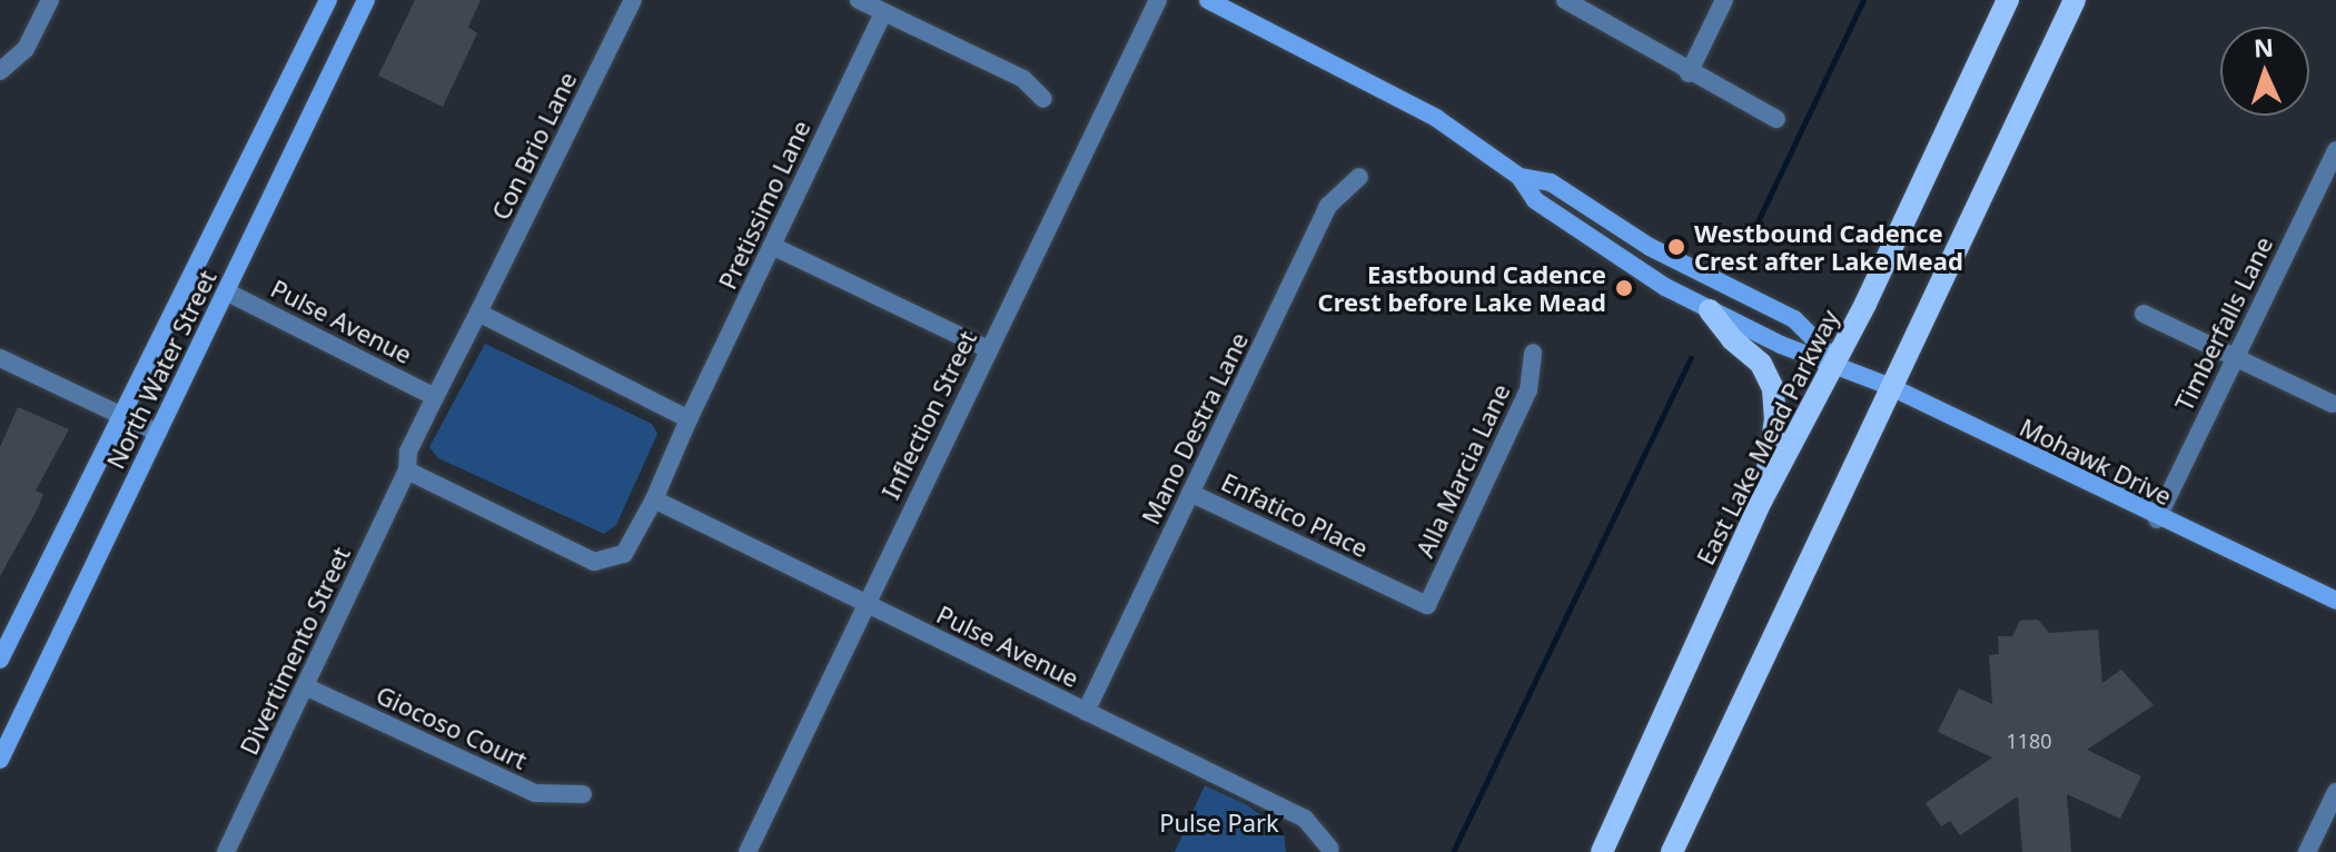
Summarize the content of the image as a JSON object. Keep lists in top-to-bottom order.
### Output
{
  "streets": {
    "main road": ["East Lake Mead Parkway"],
    "street": [
      "Con Brio Lane",
      "Pretissimo Lane",
      "Pulse Avenue",
      "Timberfalls Lane",
      "North Water Street",
      "Inflection Street",
      "Mano Destra Lane",
      "Mohawk Drive",
      "Alla Marcia Lane",
      "Enfatico Place",
      "Divertimento Street",
      "Giocoso Court"
    ]
  },
  "crossings": [
    ["Pulse Avenue", "North Water Street"],
    ["Pulse Avenue", "Inflection Street"],
    ["Pulse Avenue", "Mano Destra Lane"],
    ["Timberfalls Lane", "Mohawk Drive"],
    ["Mano Destra Lane", "Enfatico Place"],
    ["East Lake Mead Parkway", "Mohawk Drive"],
    ["Alla Marcia Lane", "Enfatico Place"],
    ["Divertimento Street", "Giocoso Court"]
  ],
  "parks": ["Pulse Park"],
  "places": ["Westbound Cadence Crest after Lake Mead", "Eastbound Cadence Crest before Lake Mead"],
  "house_numbers": ["1180"],
  "north": "top"
}
